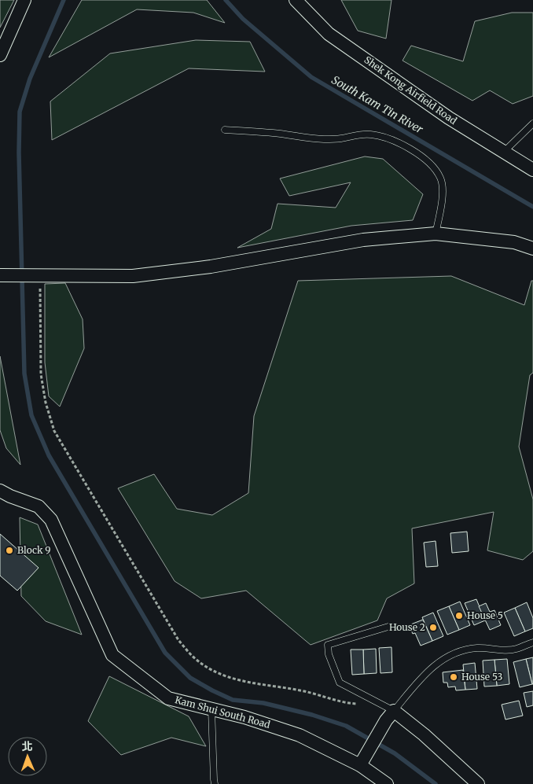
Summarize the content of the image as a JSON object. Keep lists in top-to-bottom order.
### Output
{
  "streets": {
    "street": ["Shek Kong Airfield Road", "Kam Shui South Road"]
  },
  "water": ["South Kam Tin River"],
  "places": [
    "Block 9",
    "House 5",
    "House 2",
    "House 53"
  ],
  "north": "top"
}
